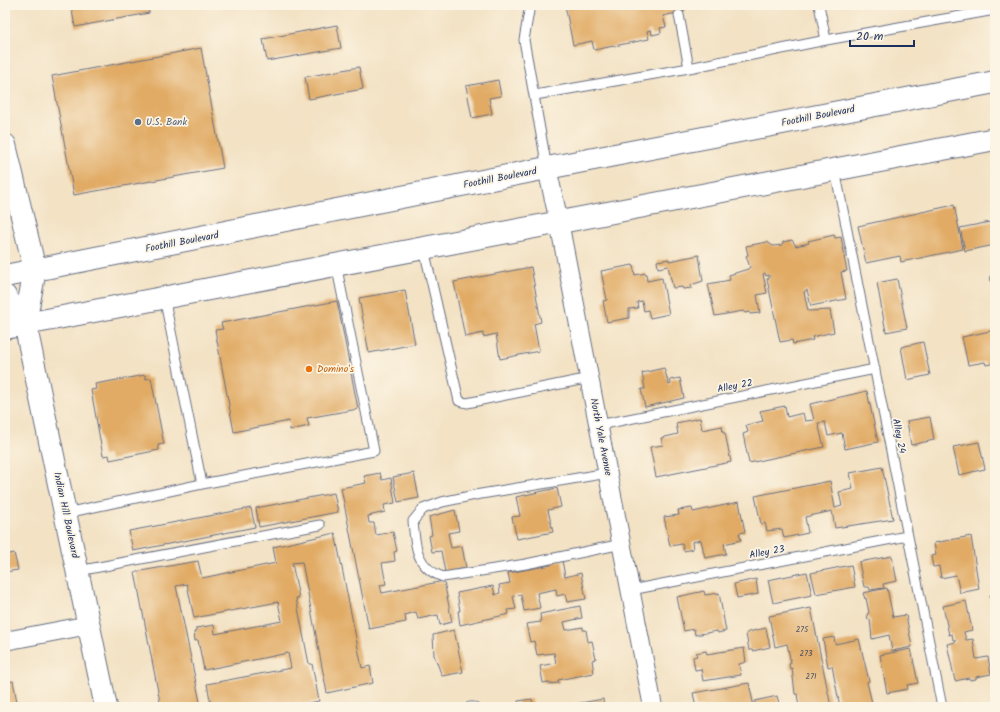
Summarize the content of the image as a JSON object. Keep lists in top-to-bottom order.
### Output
{
  "streets": {
    "main road": ["Foothill Boulevard", "Indian Hill Boulevard"],
    "street": ["North Yale Avenue"],
    "lane": ["Alley 22", "Alley 24", "Alley 23"]
  },
  "crossings": [
    ["Foothill Boulevard", "North Yale Avenue"],
    ["Foothill Boulevard", "Indian Hill Boulevard"],
    ["Alley 22", "Alley 24"],
    ["Alley 22", "North Yale Avenue"],
    ["Alley 24", "Alley 23"],
    ["North Yale Avenue", "Alley 23"]
  ],
  "places": ["U.S. Bank", "Domino's"],
  "house_numbers": ["275", "273", "271"],
  "scale_bar": "20 m"
}
